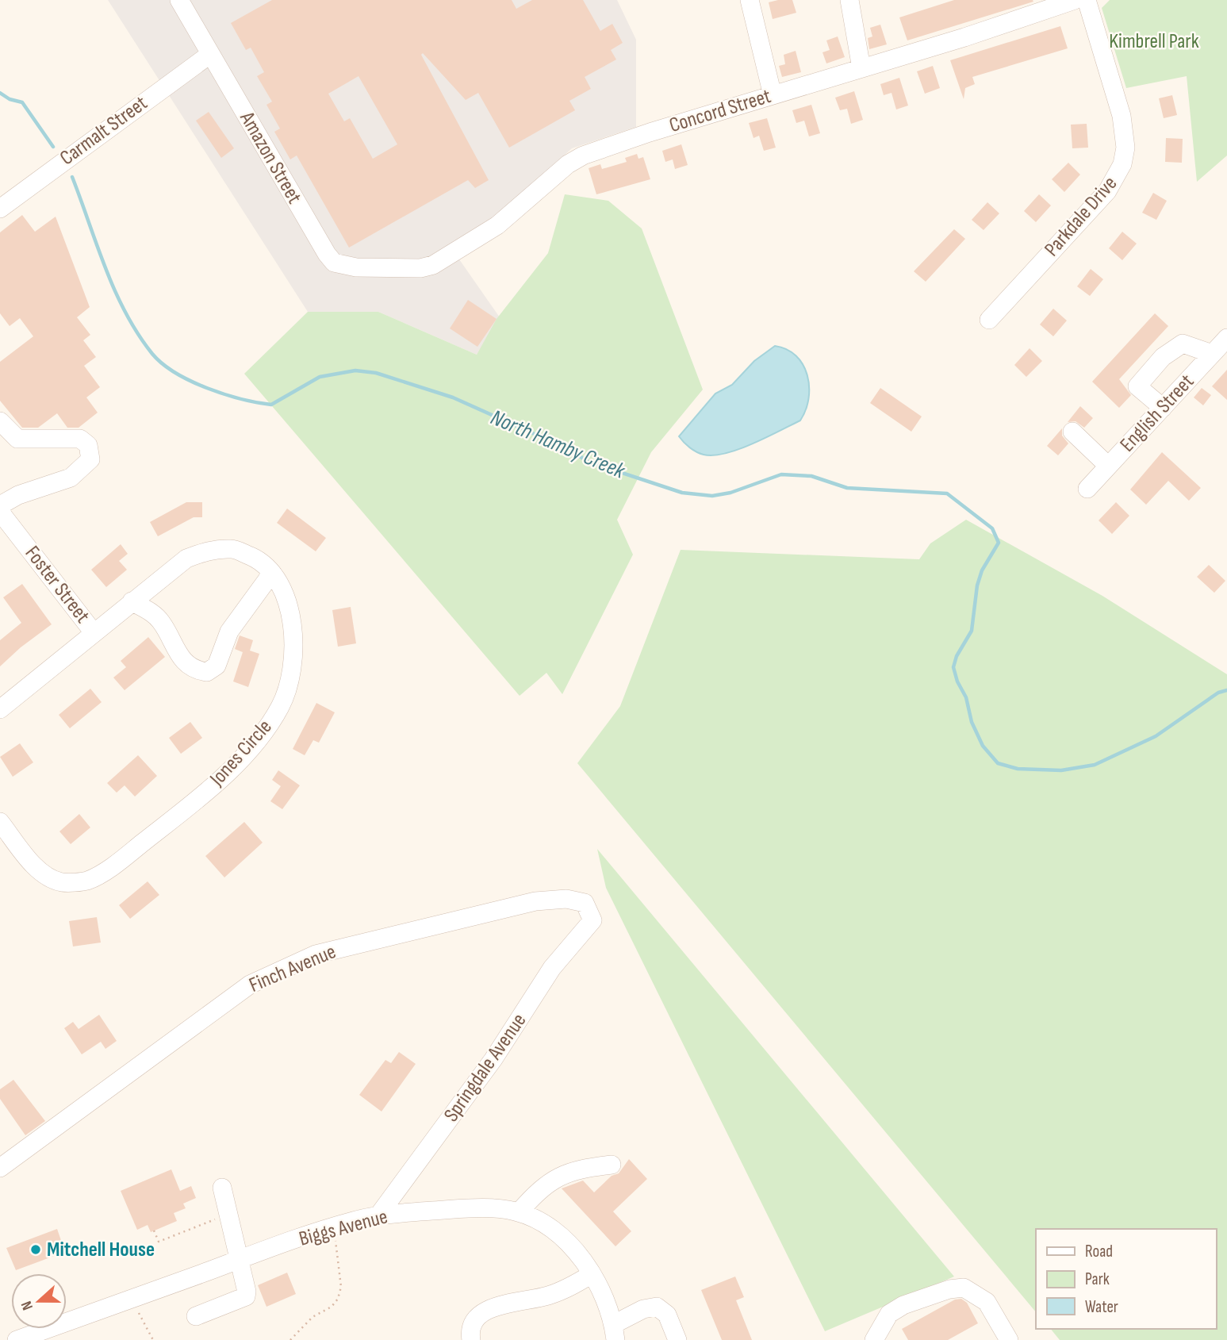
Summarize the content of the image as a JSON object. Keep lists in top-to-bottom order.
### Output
{
  "streets": {
    "street": [
      "Concord Street",
      "Carmalt Street",
      "Amazon Street",
      "Parkdale Drive",
      "English Street",
      "Foster Street",
      "Jones Circle",
      "Finch Avenue",
      "Springdale Avenue",
      "Biggs Avenue"
    ]
  },
  "crossings": [
    ["Concord Street", "Amazon Street"],
    ["Carmalt Street", "Amazon Street"],
    ["Foster Street", "Jones Circle"],
    ["Finch Avenue", "Springdale Avenue"],
    ["Springdale Avenue", "Biggs Avenue"]
  ],
  "water": ["North Hamby Creek"],
  "parks": ["Kimbrell Park"],
  "places": ["Mitchell House"],
  "legend": ["Road", "Park", "Water"],
  "north": "left"
}
